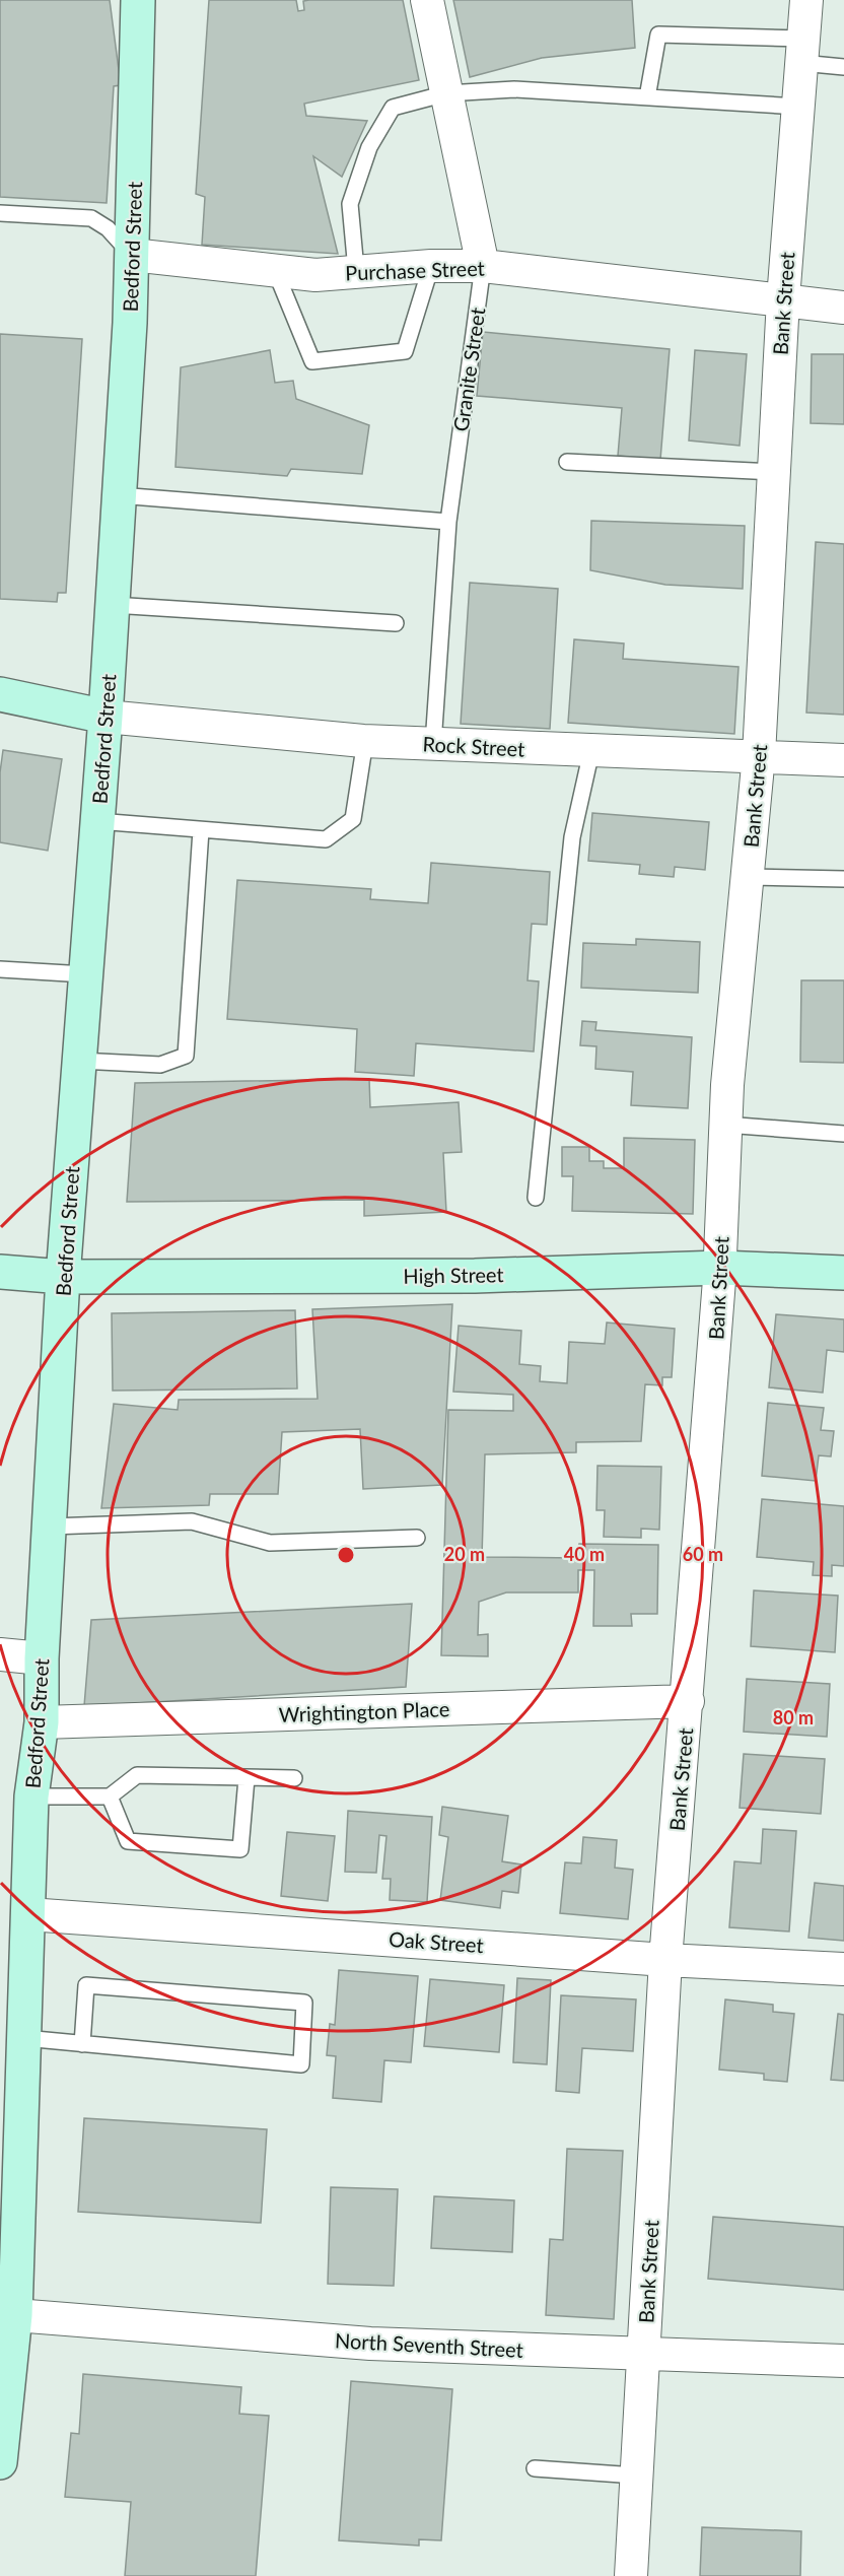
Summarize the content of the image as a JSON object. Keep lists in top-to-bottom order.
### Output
{
  "streets": {
    "main road": ["Bedford Street", "High Street"],
    "street": [
      "Purchase Street",
      "Bank Street",
      "Granite Street",
      "Rock Street",
      "Wrightington Place",
      "Oak Street",
      "North Seventh Street"
    ]
  },
  "crossings": [
    ["Bedford Street", "Purchase Street"],
    ["Bedford Street", "Rock Street"],
    ["Bedford Street", "High Street"],
    ["Bedford Street", "Wrightington Place"],
    ["Bedford Street", "Oak Street"],
    ["Bedford Street", "North Seventh Street"],
    ["Purchase Street", "Bank Street"],
    ["Purchase Street", "Granite Street"],
    ["Bank Street", "Rock Street"],
    ["Bank Street", "High Street"],
    ["Bank Street", "Wrightington Place"],
    ["Bank Street", "Oak Street"],
    ["Bank Street", "North Seventh Street"],
    ["Granite Street", "Rock Street"]
  ],
  "rings": [
    "20 m",
    "40 m",
    "60 m",
    "80 m"
  ]
}
